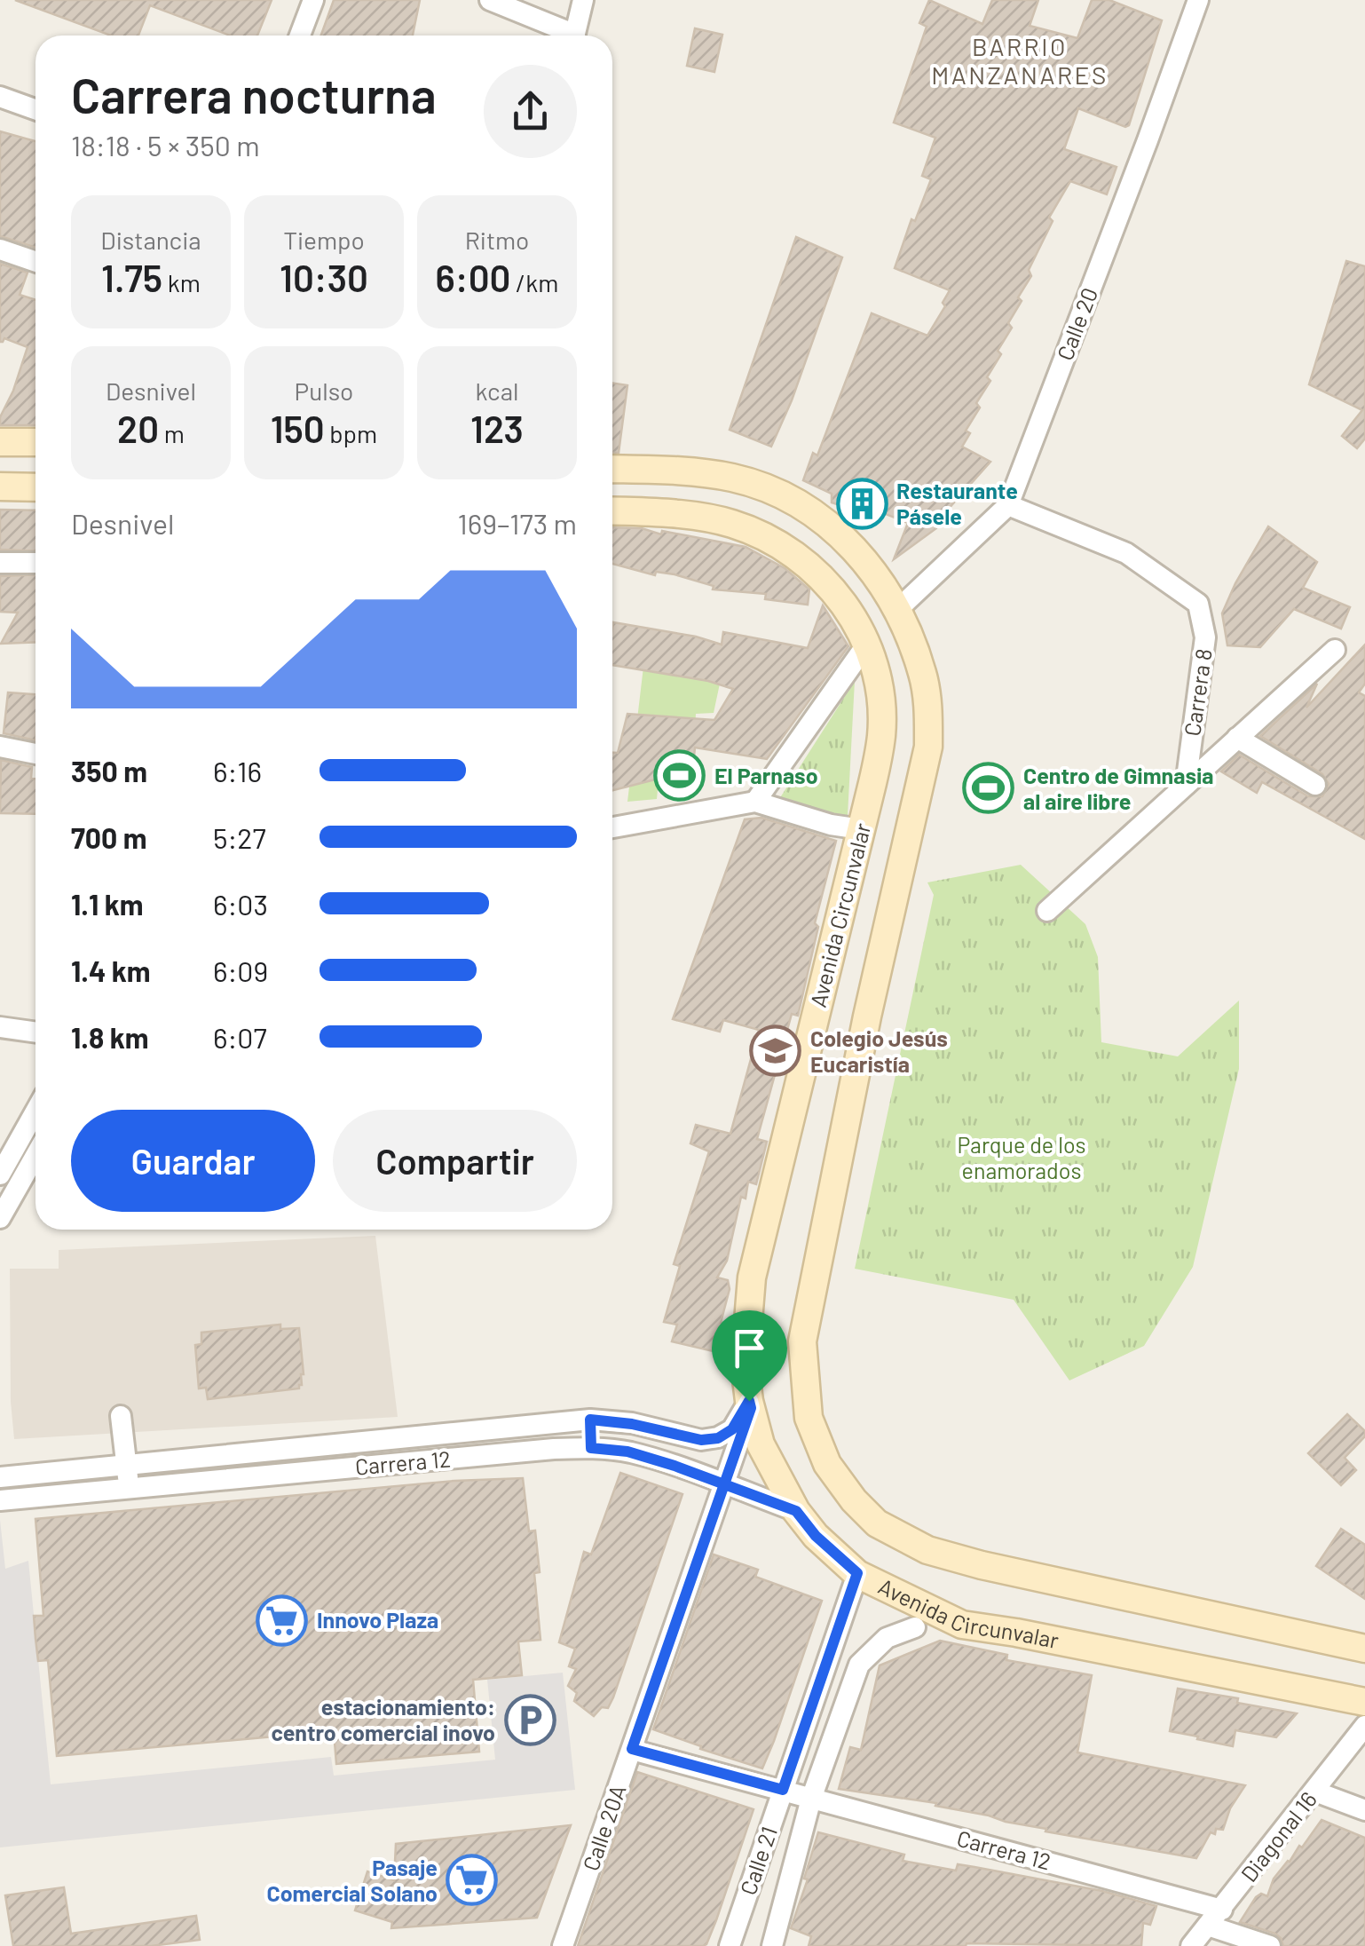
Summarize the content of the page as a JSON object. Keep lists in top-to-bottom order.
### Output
{
  "streets": {
    "main road": ["Avenida Circunvalar"],
    "street": [
      "Calle 20",
      "Carrera 8",
      "Carrera 12",
      "Calle 20A",
      "Diagonal 16",
      "Calle 21"
    ]
  },
  "crossings": [
    ["Calle 20", "Carrera 8"],
    ["Calle 20", "Avenida Circunvalar"],
    ["Avenida Circunvalar", "Carrera 12"],
    ["Avenida Circunvalar", "Calle 20A"],
    ["Avenida Circunvalar", "Calle 21"],
    ["Carrera 12", "Calle 20A"],
    ["Carrera 12", "Diagonal 16"],
    ["Carrera 12", "Calle 21"]
  ],
  "districts": ["BARRIO MANZANARES"],
  "parks": ["Parque de los enamorados"],
  "places": {
    "building": ["Restaurante Pásele"],
    "sports": ["El Parnaso", "Centro de Gimnasia al aire libre"],
    "school or university": ["Colegio Jesús Eucaristía"],
    "supermarket": ["Innovo Plaza", "Pasaje Comercial Solano"],
    "parking": ["estacionamiento: centro comercial inovo"]
  },
  "page": {
    "heading": ["Carrera nocturna", "18:18 · 5 × 350 m"],
    "stats": [
      ["Distancia", "1.75 km"],
      ["Tiempo", "10:30"],
      ["Ritmo", "6:00 /km"],
      ["Desnivel", "20 m"],
      ["Pulso", "150 bpm"],
      ["kcal", "123"]
    ],
    "chart": ["Desnivel", "169–173 m"],
    "list": [
      {
        "name": "350 m",
        "note": "6:16"
      },
      {
        "name": "700 m",
        "note": "5:27"
      },
      {
        "name": "1.1 km",
        "note": "6:03"
      },
      {
        "name": "1.4 km",
        "note": "6:09"
      },
      {
        "name": "1.8 km",
        "note": "6:07"
      }
    ],
    "buttons": ["Guardar", "Compartir"]
  }
}
